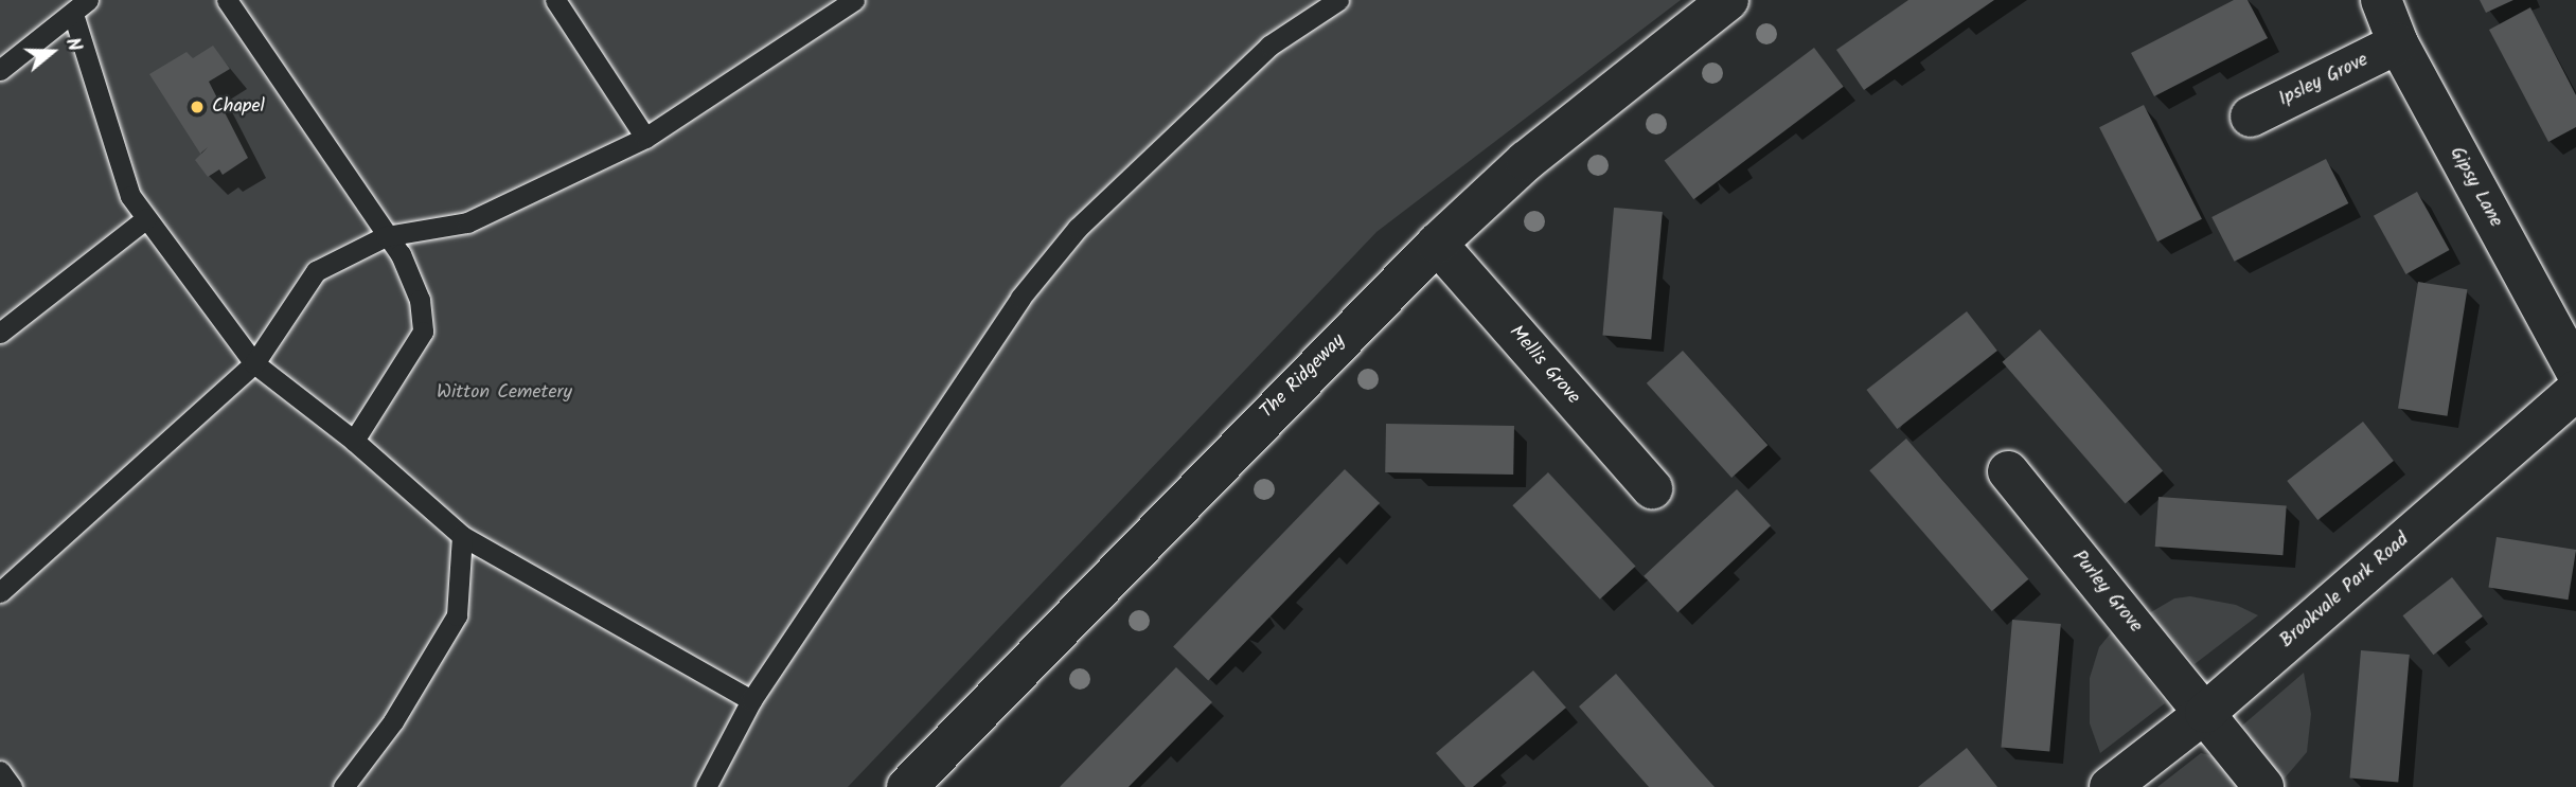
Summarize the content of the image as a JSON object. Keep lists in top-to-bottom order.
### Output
{
  "streets": {
    "street": [
      "Ipsley Grove",
      "Gipsy Lane",
      "Mellis Grove",
      "The Ridgeway",
      "Brookvale Park Road",
      "Purley Grove"
    ]
  },
  "crossings": [
    ["Ipsley Grove", "Gipsy Lane"],
    ["Mellis Grove", "The Ridgeway"],
    ["Brookvale Park Road", "Purley Grove"]
  ],
  "parks": ["Witton Cemetery"],
  "places": ["Chapel"],
  "north": "right"
}
